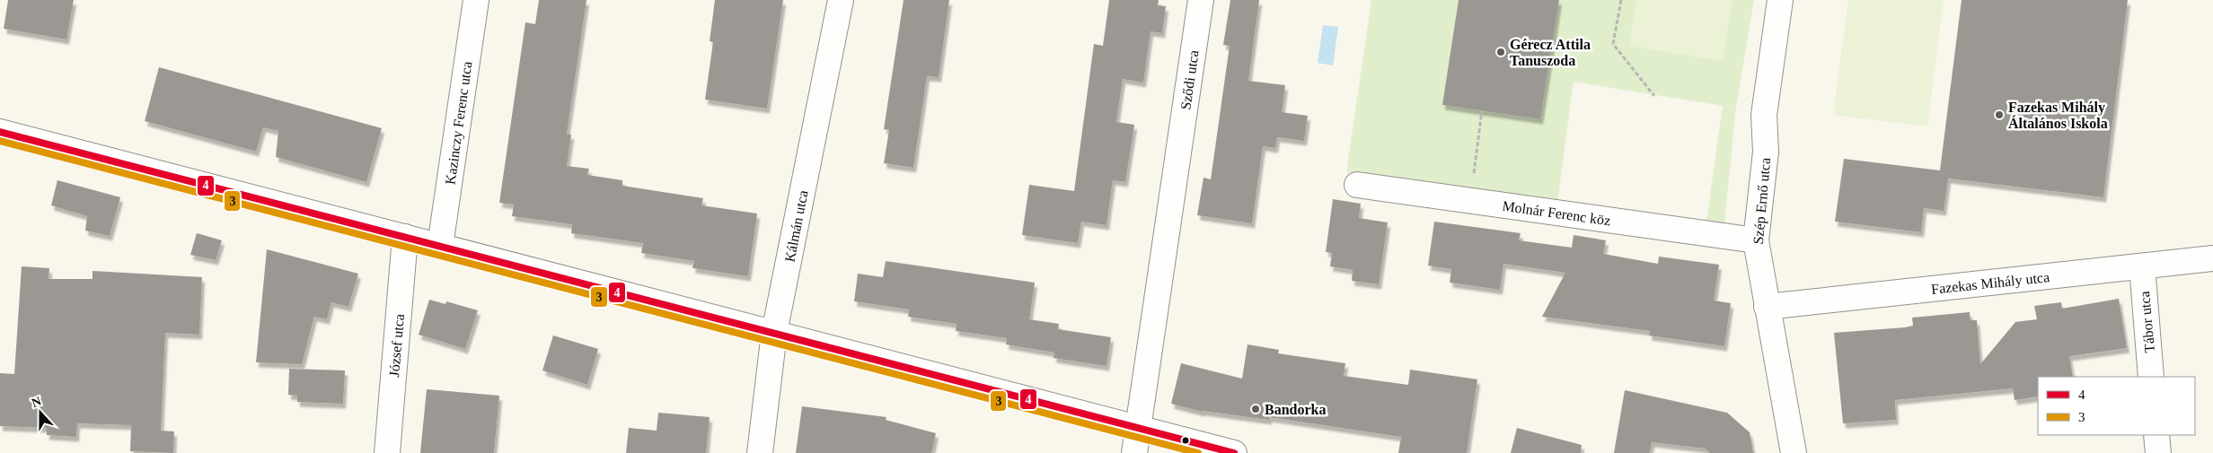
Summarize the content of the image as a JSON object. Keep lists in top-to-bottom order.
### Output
{
  "streets": {
    "street": [
      "Sződi utca",
      "Kazinczy Ferenc utca",
      "Szép Ernő utca",
      "Molnár Ferenc köz",
      "Kálmán utca",
      "Fazekas Mihály utca",
      "Tábor utca",
      "József utca"
    ]
  },
  "crossings": [
    ["Szép Ernő utca", "Molnár Ferenc köz"],
    ["Szép Ernő utca", "Fazekas Mihály utca"],
    ["Fazekas Mihály utca", "Tábor utca"]
  ],
  "places": ["Gérecz Attila Tanuszoda", "Fazekas Mihály Általános Iskola", "Bandorka"],
  "lines": ["transit line 4", "transit line 3"],
  "legend": ["4", "3"],
  "north": "top"
}
